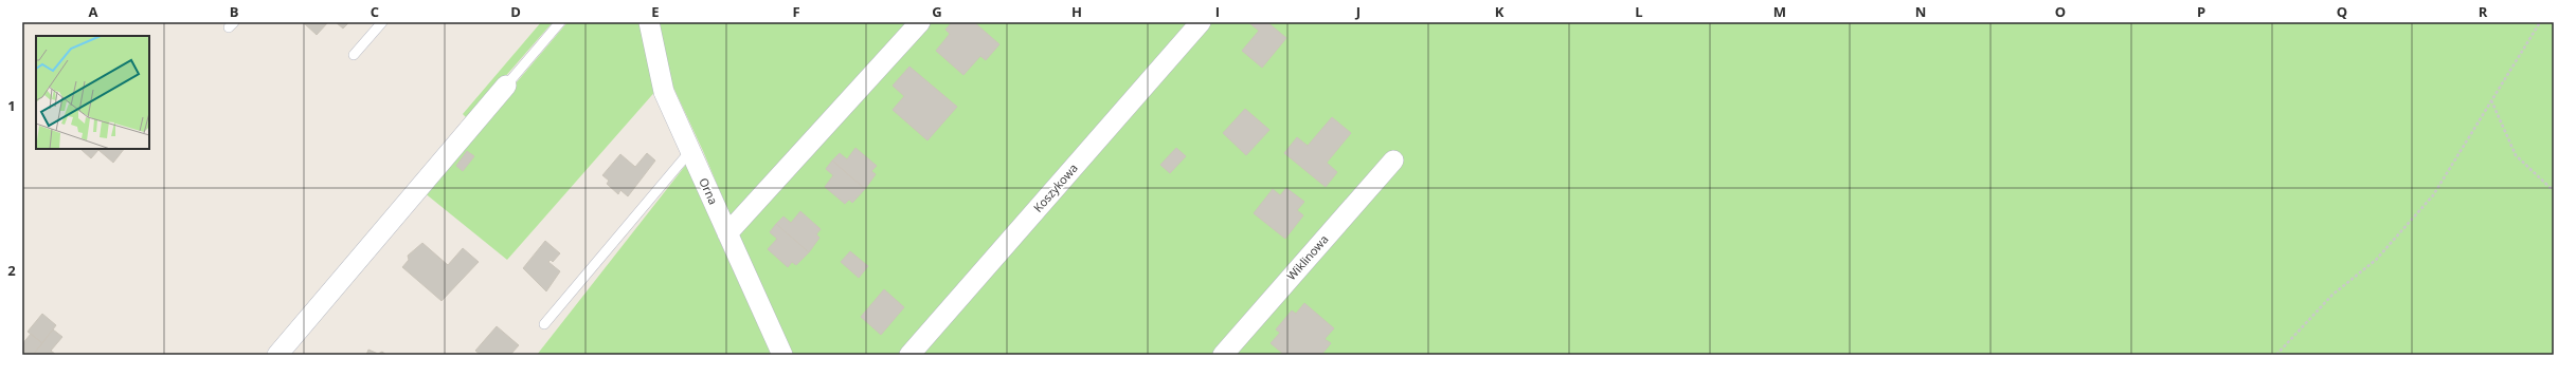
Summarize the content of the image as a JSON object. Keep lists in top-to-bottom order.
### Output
{
  "streets": {
    "street": ["Koszykowa", "Orna", "Wiklinowa"]
  },
  "grid": {
    "columns": [
      "A",
      "B",
      "C",
      "D",
      "E",
      "F",
      "G",
      "H",
      "I",
      "J",
      "K",
      "L",
      "M",
      "N",
      "O",
      "P",
      "Q",
      "R"
    ],
    "rows": ["1", "2"]
  }
}
